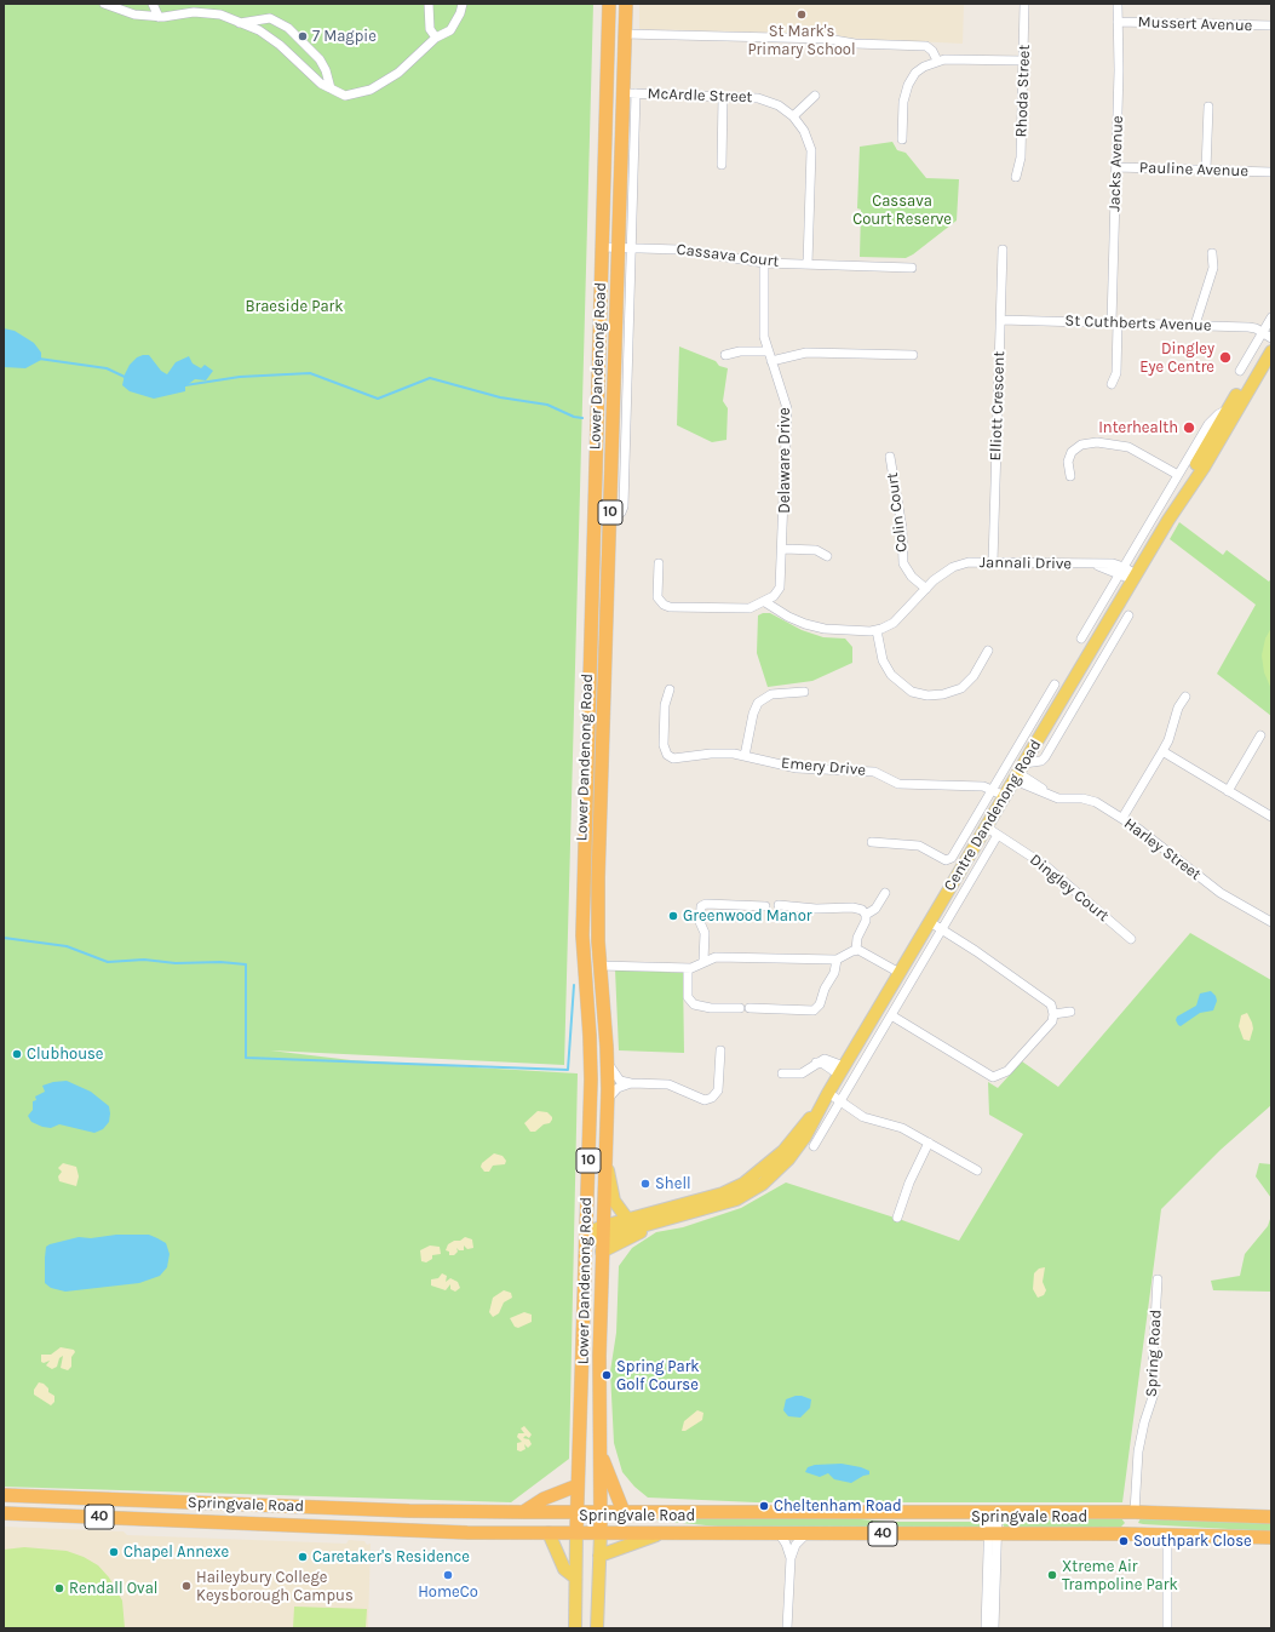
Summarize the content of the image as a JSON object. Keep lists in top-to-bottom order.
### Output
{
  "streets": {
    "highway": [
      "Lower Dandenong Road",
      "10",
      "Springvale Road",
      "40"
    ],
    "main road": ["Centre Dandenong Road"],
    "street": [
      "Mussert Avenue",
      "Rhoda Street",
      "McArdle Street",
      "Jacks Avenue",
      "Pauline Avenue",
      "Cassava Court",
      "St Cuthberts Avenue",
      "Elliott Crescent",
      "Delaware Drive",
      "Colin Court",
      "Jannali Drive",
      "Emery Drive",
      "Harley Street",
      "Dingley Court",
      "Spring Road"
    ]
  },
  "crossings": [
    ["Mussert Avenue", "Jacks Avenue"],
    ["McArdle Street", "Cassava Court"],
    ["McArdle Street", "Lower Dandenong Road"],
    ["Jacks Avenue", "Pauline Avenue"],
    ["Jacks Avenue", "St Cuthberts Avenue"],
    ["Cassava Court", "Lower Dandenong Road"],
    ["Cassava Court", "Delaware Drive"],
    ["St Cuthberts Avenue", "Elliott Crescent"],
    ["St Cuthberts Avenue", "Centre Dandenong Road"],
    ["Lower Dandenong Road", "10"],
    ["Lower Dandenong Road", "Centre Dandenong Road"],
    ["Lower Dandenong Road", "Springvale Road"],
    ["Elliott Crescent", "Jannali Drive"],
    ["10", "Springvale Road"],
    ["Colin Court", "Jannali Drive"],
    ["Jannali Drive", "Centre Dandenong Road"],
    ["Emery Drive", "Centre Dandenong Road"],
    ["Centre Dandenong Road", "Harley Street"],
    ["Centre Dandenong Road", "Dingley Court"],
    ["Spring Road", "Springvale Road"]
  ],
  "parks": ["Cassava Court Reserve", "Braeside Park"],
  "places": [
    "St Mark's Primary School",
    "7 Magpie",
    "Dingley Eye Centre",
    "Interhealth",
    "Greenwood Manor",
    "Clubhouse",
    "Shell",
    "Spring Park Golf Course",
    "Cheltenham Road",
    "Southpark Close",
    "Chapel Annexe",
    "Caretaker's Residence",
    "HomeCo",
    "Xtreme Air Trampoline Park",
    "Haileybury College Keysborough Campus",
    "Rendall Oval"
  ]
}
